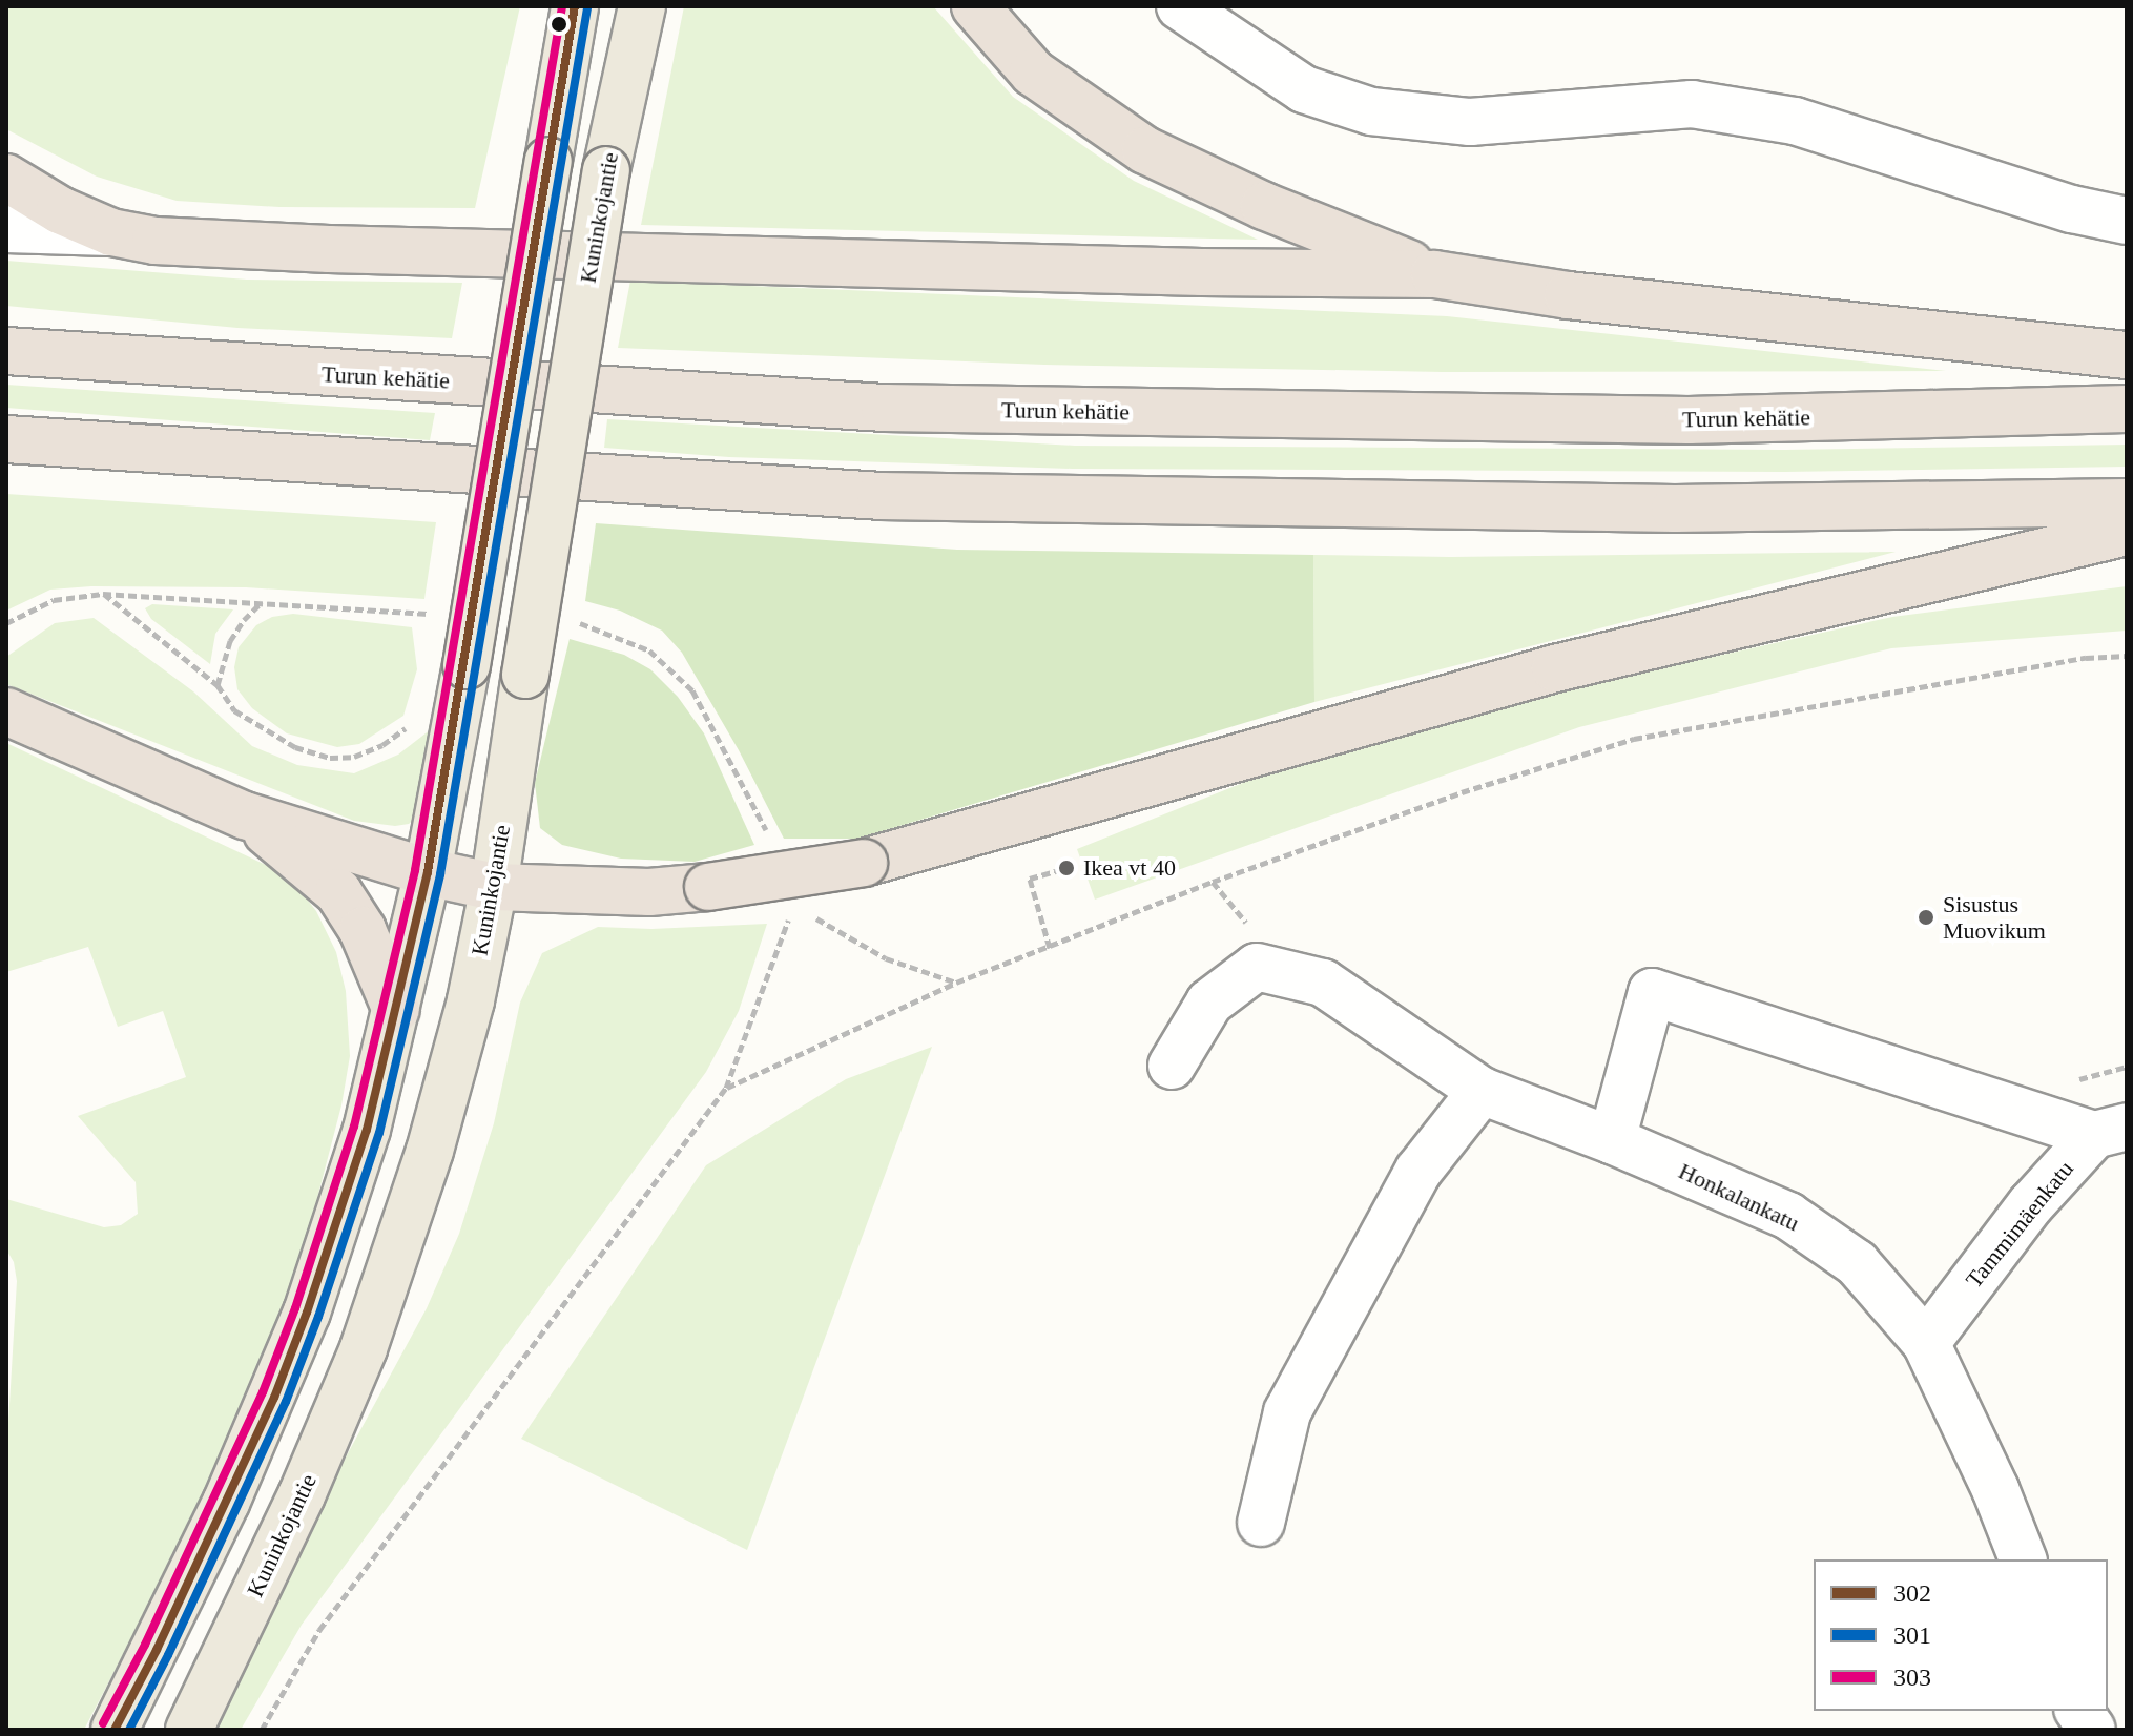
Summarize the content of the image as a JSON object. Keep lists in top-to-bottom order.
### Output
{
  "streets": {
    "highway": ["Turun kehätie"],
    "main road": ["Kuninkojantie"],
    "street": ["Honkalankatu", "Tammimäenkatu"]
  },
  "crossings": [
    ["Honkalankatu", "Tammimäenkatu"]
  ],
  "places": ["Ikea vt 40", "Sisustus Muovikum"],
  "lines": ["transit line 302", "transit line 303", "transit line 301"],
  "legend": ["302", "301", "303"]
}
